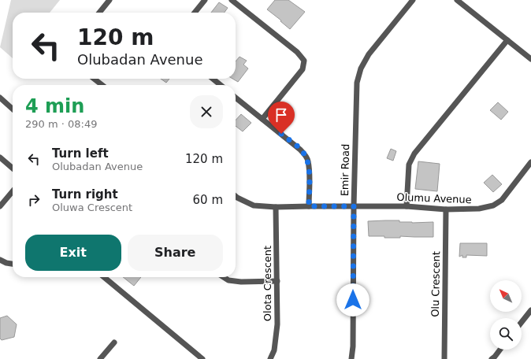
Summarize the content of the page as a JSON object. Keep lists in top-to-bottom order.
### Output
{
  "streets": {
    "street": [
      "Emir Road",
      "Olumu Avenue",
      "Olota Crescent",
      "Olu Crescent"
    ]
  },
  "crossings": [
    ["Emir Road", "Olumu Avenue"],
    ["Olumu Avenue", "Olota Crescent"],
    ["Olumu Avenue", "Olu Crescent"]
  ],
  "north": "top left",
  "page": {
    "turn": ["120 m", "Olubadan Avenue"],
    "heading": ["4 min", "290 m · 08:49"],
    "list": [
      {
        "name": "Turn left",
        "note": "Olubadan Avenue",
        "value": "120 m"
      },
      {
        "name": "Turn right",
        "note": "Oluwa Crescent",
        "value": "60 m"
      }
    ],
    "buttons": ["Exit", "Share"]
  }
}
